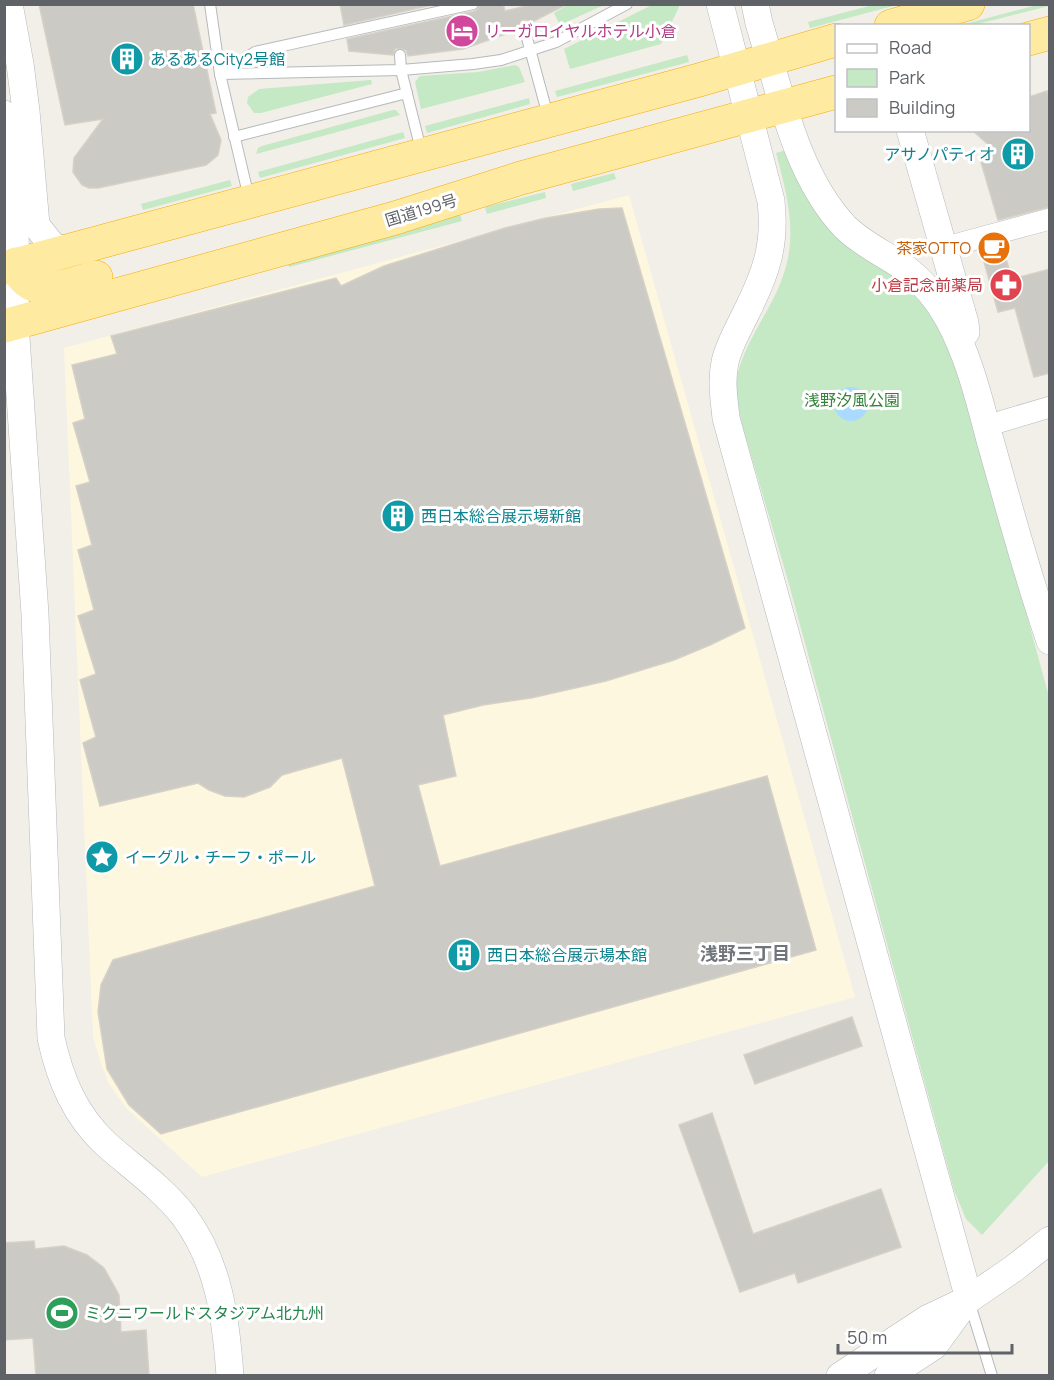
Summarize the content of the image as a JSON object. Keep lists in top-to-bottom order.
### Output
{
  "streets": {
    "highway": ["国道199号"]
  },
  "districts": ["浅野三丁目"],
  "parks": ["浅野汐風公園"],
  "places": {
    "hotel": ["リーガロイヤルホテル小倉"],
    "building": [
      "あるあるCity2号館",
      "アサノパティオ",
      "西日本総合展示場新館",
      "西日本総合展示場本館"
    ],
    "cafe": ["茶家OTTO"],
    "pharmacy": ["小倉記念前薬局"],
    "place": ["イーグル・チーフ・ポール"],
    "sports": ["ミクニワールドスタジアム北九州"]
  },
  "legend": ["Road", "Park", "Building"],
  "scale_bar": "50 m"
}
